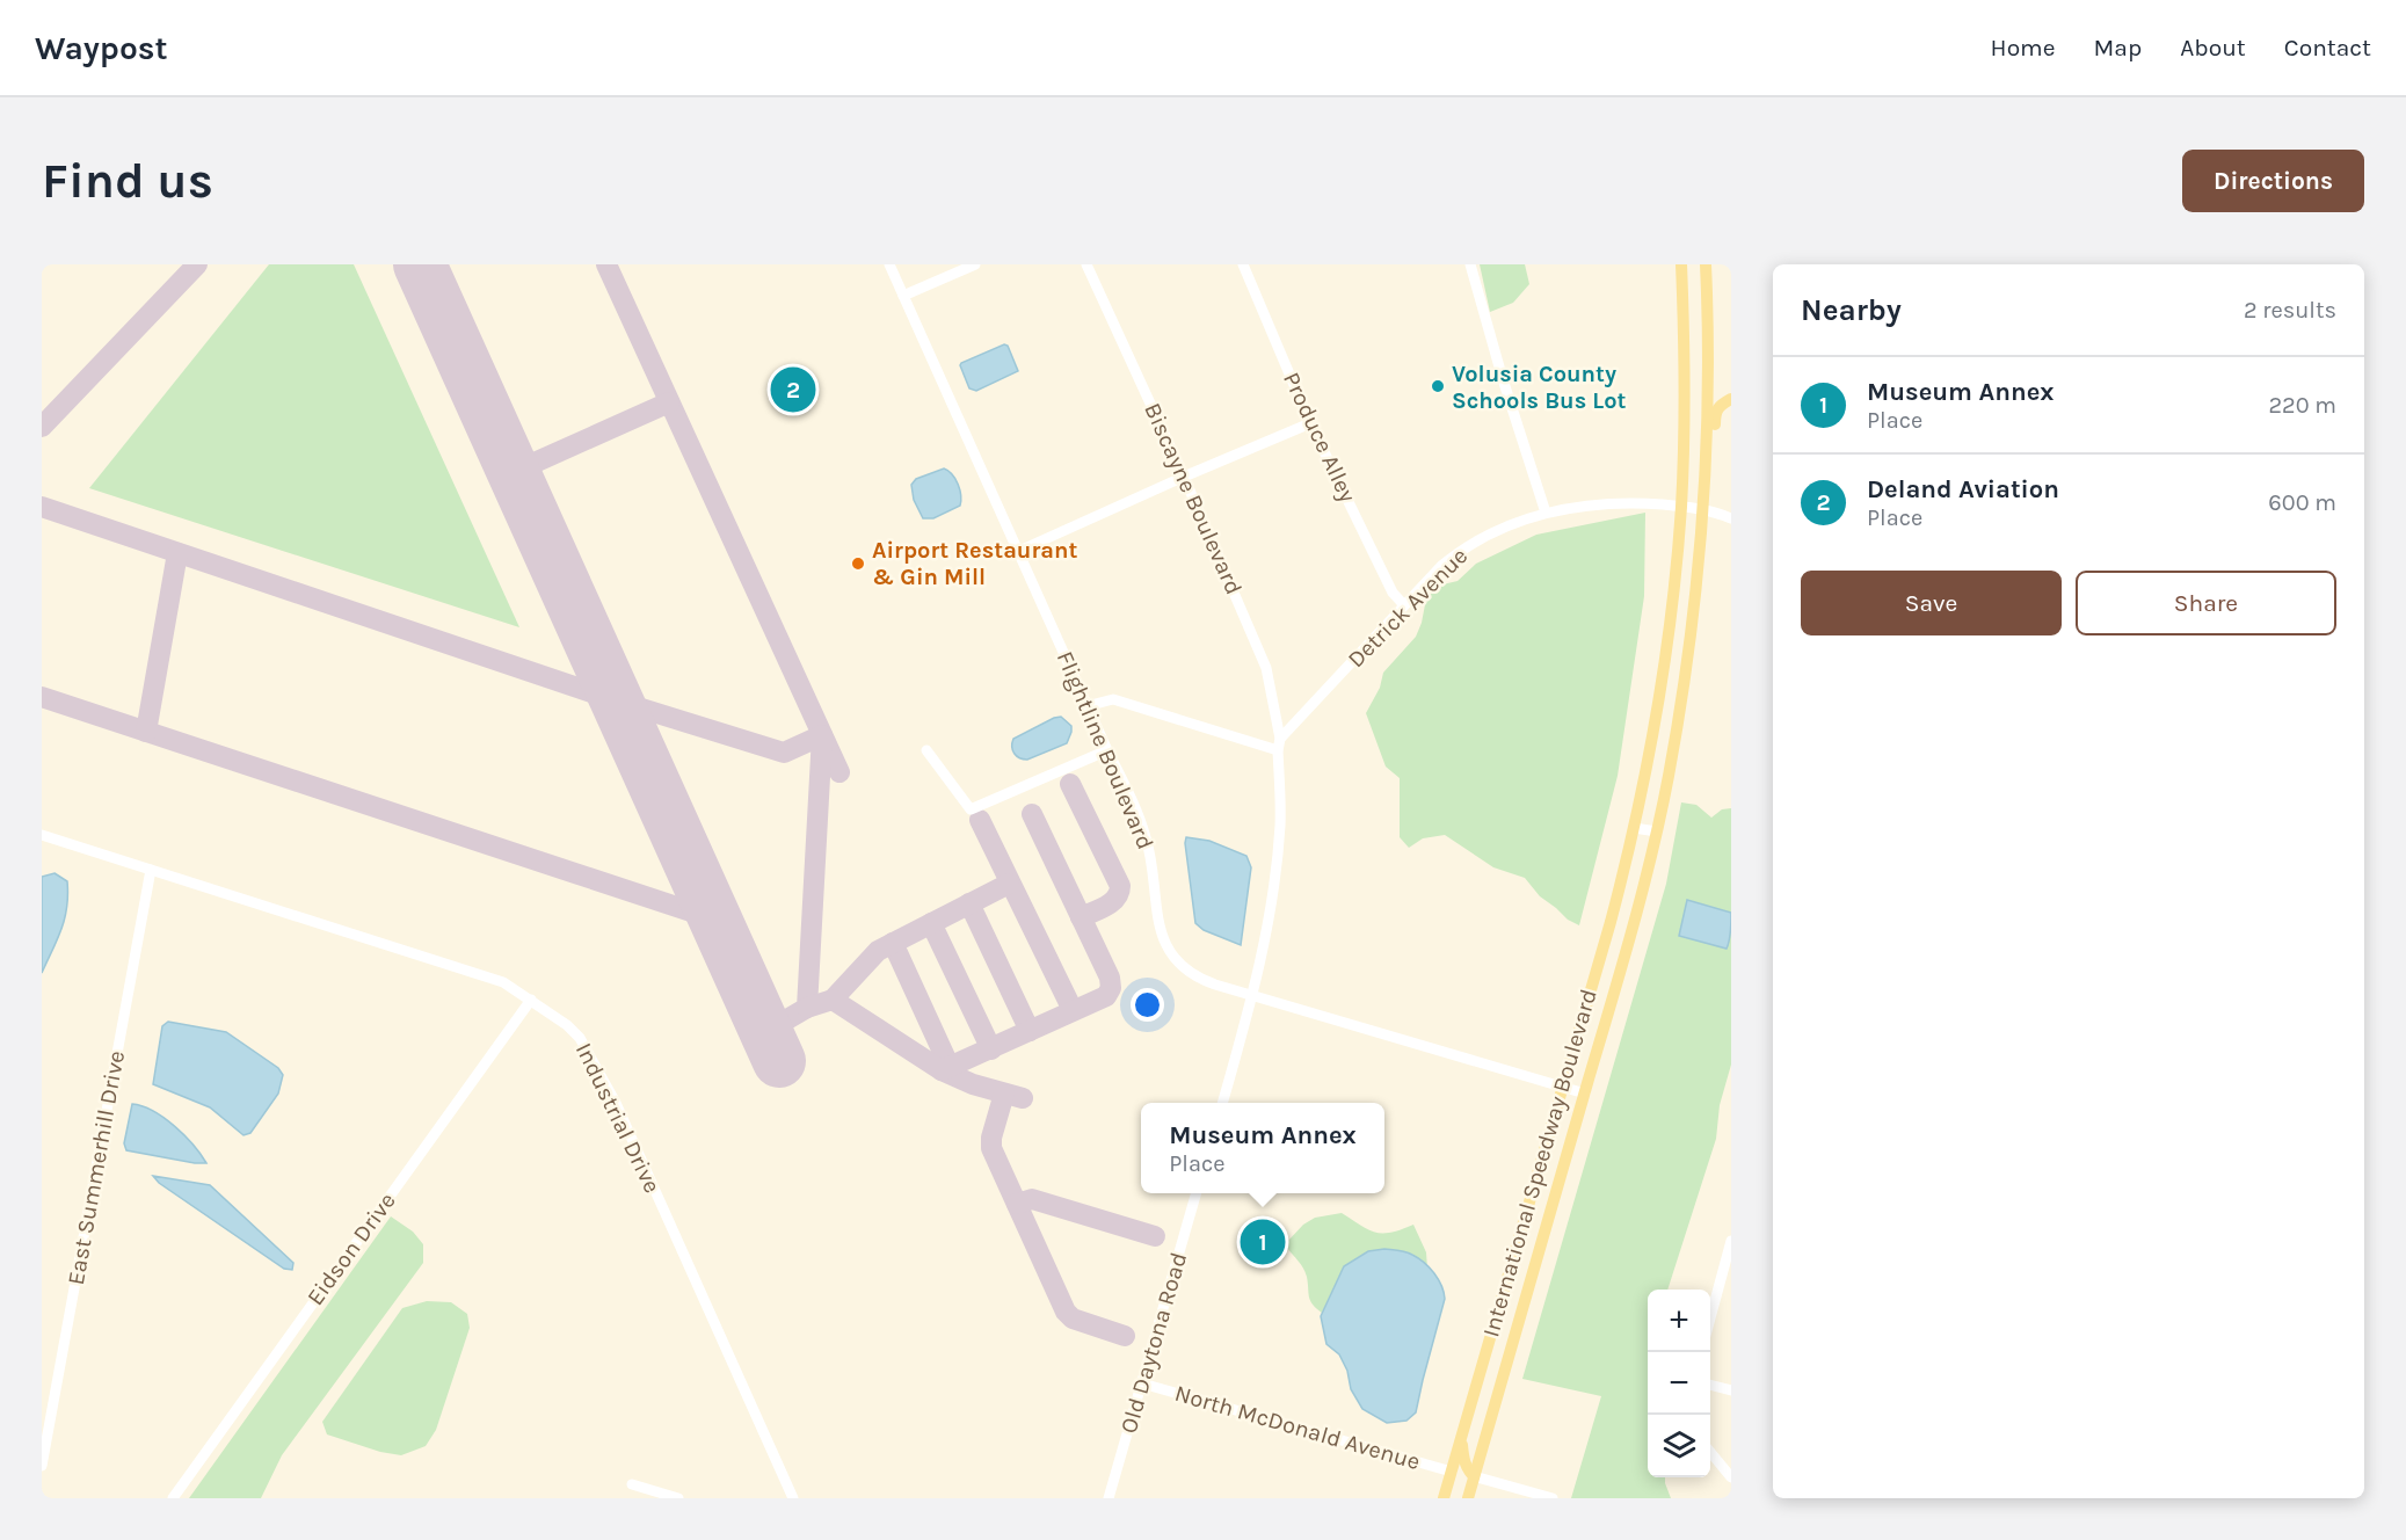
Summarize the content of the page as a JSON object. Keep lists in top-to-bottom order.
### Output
{
  "streets": {
    "main road": ["International Speedway Boulevard"],
    "street": [
      "Produce Alley",
      "Biscayne Boulevard",
      "Detrick Avenue",
      "Flightline Boulevard",
      "Industrial Drive",
      "East Summerhill Drive",
      "Eidson Drive",
      "Old Daytona Road",
      "North McDonald Avenue"
    ]
  },
  "crossings": [
    ["Produce Alley", "Detrick Avenue"],
    ["Biscayne Boulevard", "Detrick Avenue"],
    ["Detrick Avenue", "International Speedway Boulevard"],
    ["Flightline Boulevard", "International Speedway Boulevard"],
    ["Industrial Drive", "East Summerhill Drive"],
    ["Industrial Drive", "Eidson Drive"],
    ["International Speedway Boulevard", "North McDonald Avenue"],
    ["Old Daytona Road", "North McDonald Avenue"]
  ],
  "places": ["Volusia County Schools Bus Lot", "Airport Restaurant & Gin Mill"],
  "page": {
    "header": "Waypost",
    "nav": [
      "Home",
      "Map",
      "About",
      "Contact"
    ],
    "buttons": [
      "Directions",
      ["Save", "Share"]
    ],
    "title": "Find us",
    "heading": ["Nearby", "2 results"],
    "list": [
      {
        "mark": "1",
        "name": "Museum Annex",
        "note": "Place",
        "value": "220 m"
      },
      {
        "mark": "2",
        "name": "Deland Aviation",
        "note": "Place",
        "value": "600 m"
      }
    ],
    "pins": ["2", "1"],
    "popup": ["Museum Annex", "Place"],
    "map_buttons": ["+", "−"]
  }
}
